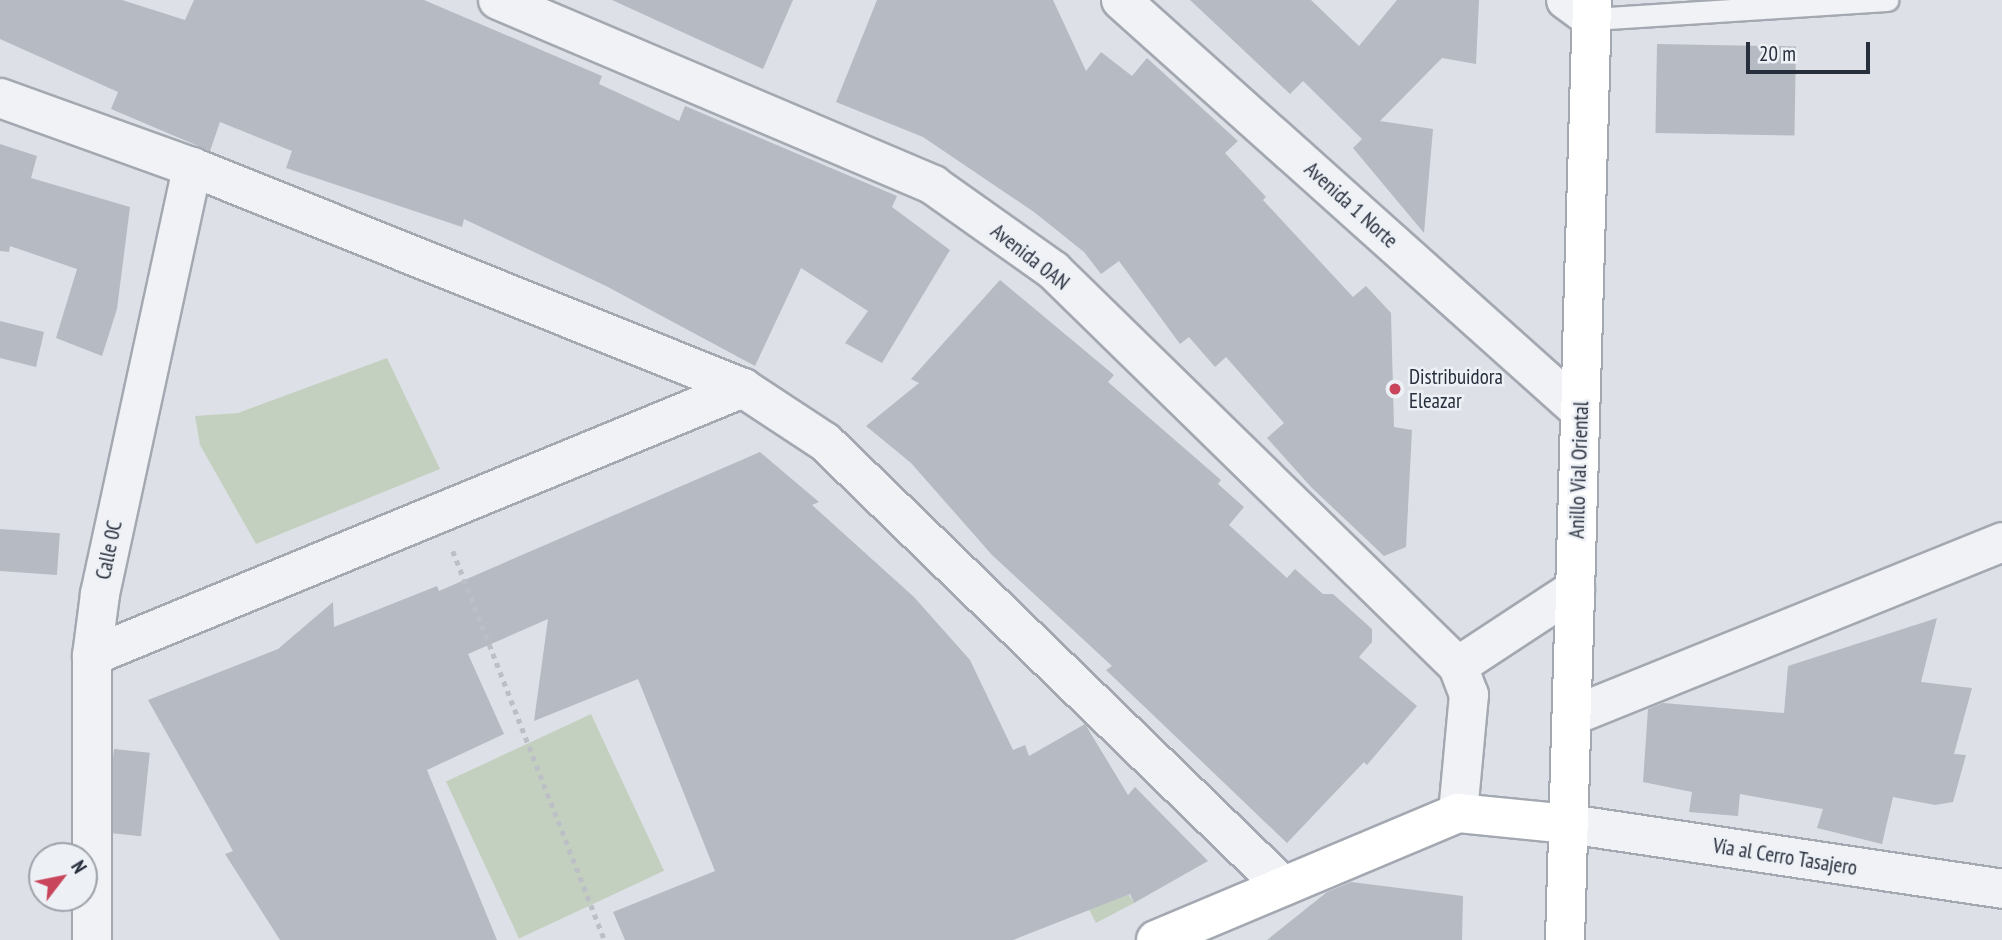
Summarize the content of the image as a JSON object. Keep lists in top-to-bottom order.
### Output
{
  "streets": {
    "main road": ["Anillo Vial Oriental"],
    "street": [
      "Avenida 1 Norte",
      "Avenida 0AN",
      "Calle 0C",
      "Vía al Cerro Tasajero"
    ]
  },
  "crossings": [
    ["Avenida 1 Norte", "Anillo Vial Oriental"],
    ["Anillo Vial Oriental", "Vía al Cerro Tasajero"]
  ],
  "places": ["Distribuidora Eleazar"],
  "scale_bar": "20 m",
  "north": "top right"
}
